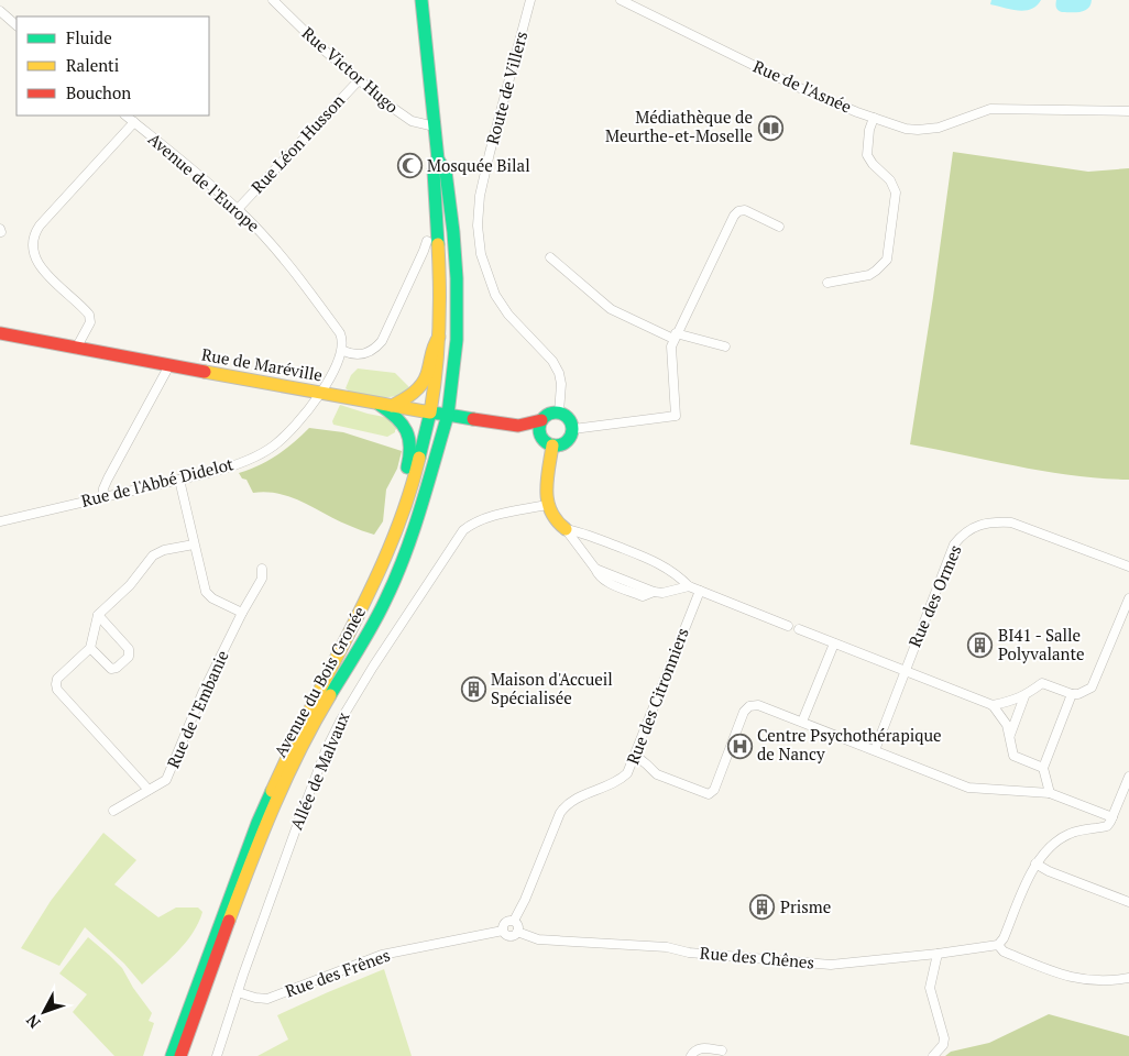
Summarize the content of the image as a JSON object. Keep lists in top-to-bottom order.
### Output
{
  "streets": {
    "main road": ["Rue de Maréville", "Avenue du Bois Gronée"],
    "street": [
      "Rue Victor Hugo",
      "Rue de l'Asnée",
      "Route de Villers",
      "Rue Léon Husson",
      "Avenue de l'Europe",
      "Rue de l'Abbé Didelot",
      "Rue des Ormes",
      "Rue des Citronniers",
      "Rue de l'Embanie",
      "Allée de Malvaux",
      "Rue des Chênes",
      "Rue des Frênes"
    ]
  },
  "crossings": [
    ["Rue Victor Hugo", "Rue Léon Husson"],
    ["Route de Villers", "Rue de Maréville"],
    ["Rue Léon Husson", "Avenue de l'Europe"],
    ["Rue de Maréville", "Rue de l'Abbé Didelot"],
    ["Rue de Maréville", "Avenue du Bois Gronée"],
    ["Rue des Citronniers", "Rue des Chênes"],
    ["Rue des Citronniers", "Rue des Frênes"],
    ["Allée de Malvaux", "Rue des Frênes"],
    ["Rue des Chênes", "Rue des Frênes"]
  ],
  "places": {
    "library": ["Médiathèque de Meurthe-et-Moselle"],
    "mosque": ["Mosquée Bilal"],
    "building": ["BI41 - Salle Polyvalante", "Maison d'Accueil Spécialisée", "Prisme"],
    "hospital": ["Centre Psychothérapique de Nancy"]
  },
  "legend": ["Fluide", "Ralenti", "Bouchon"],
  "north": "bottom left"
}
